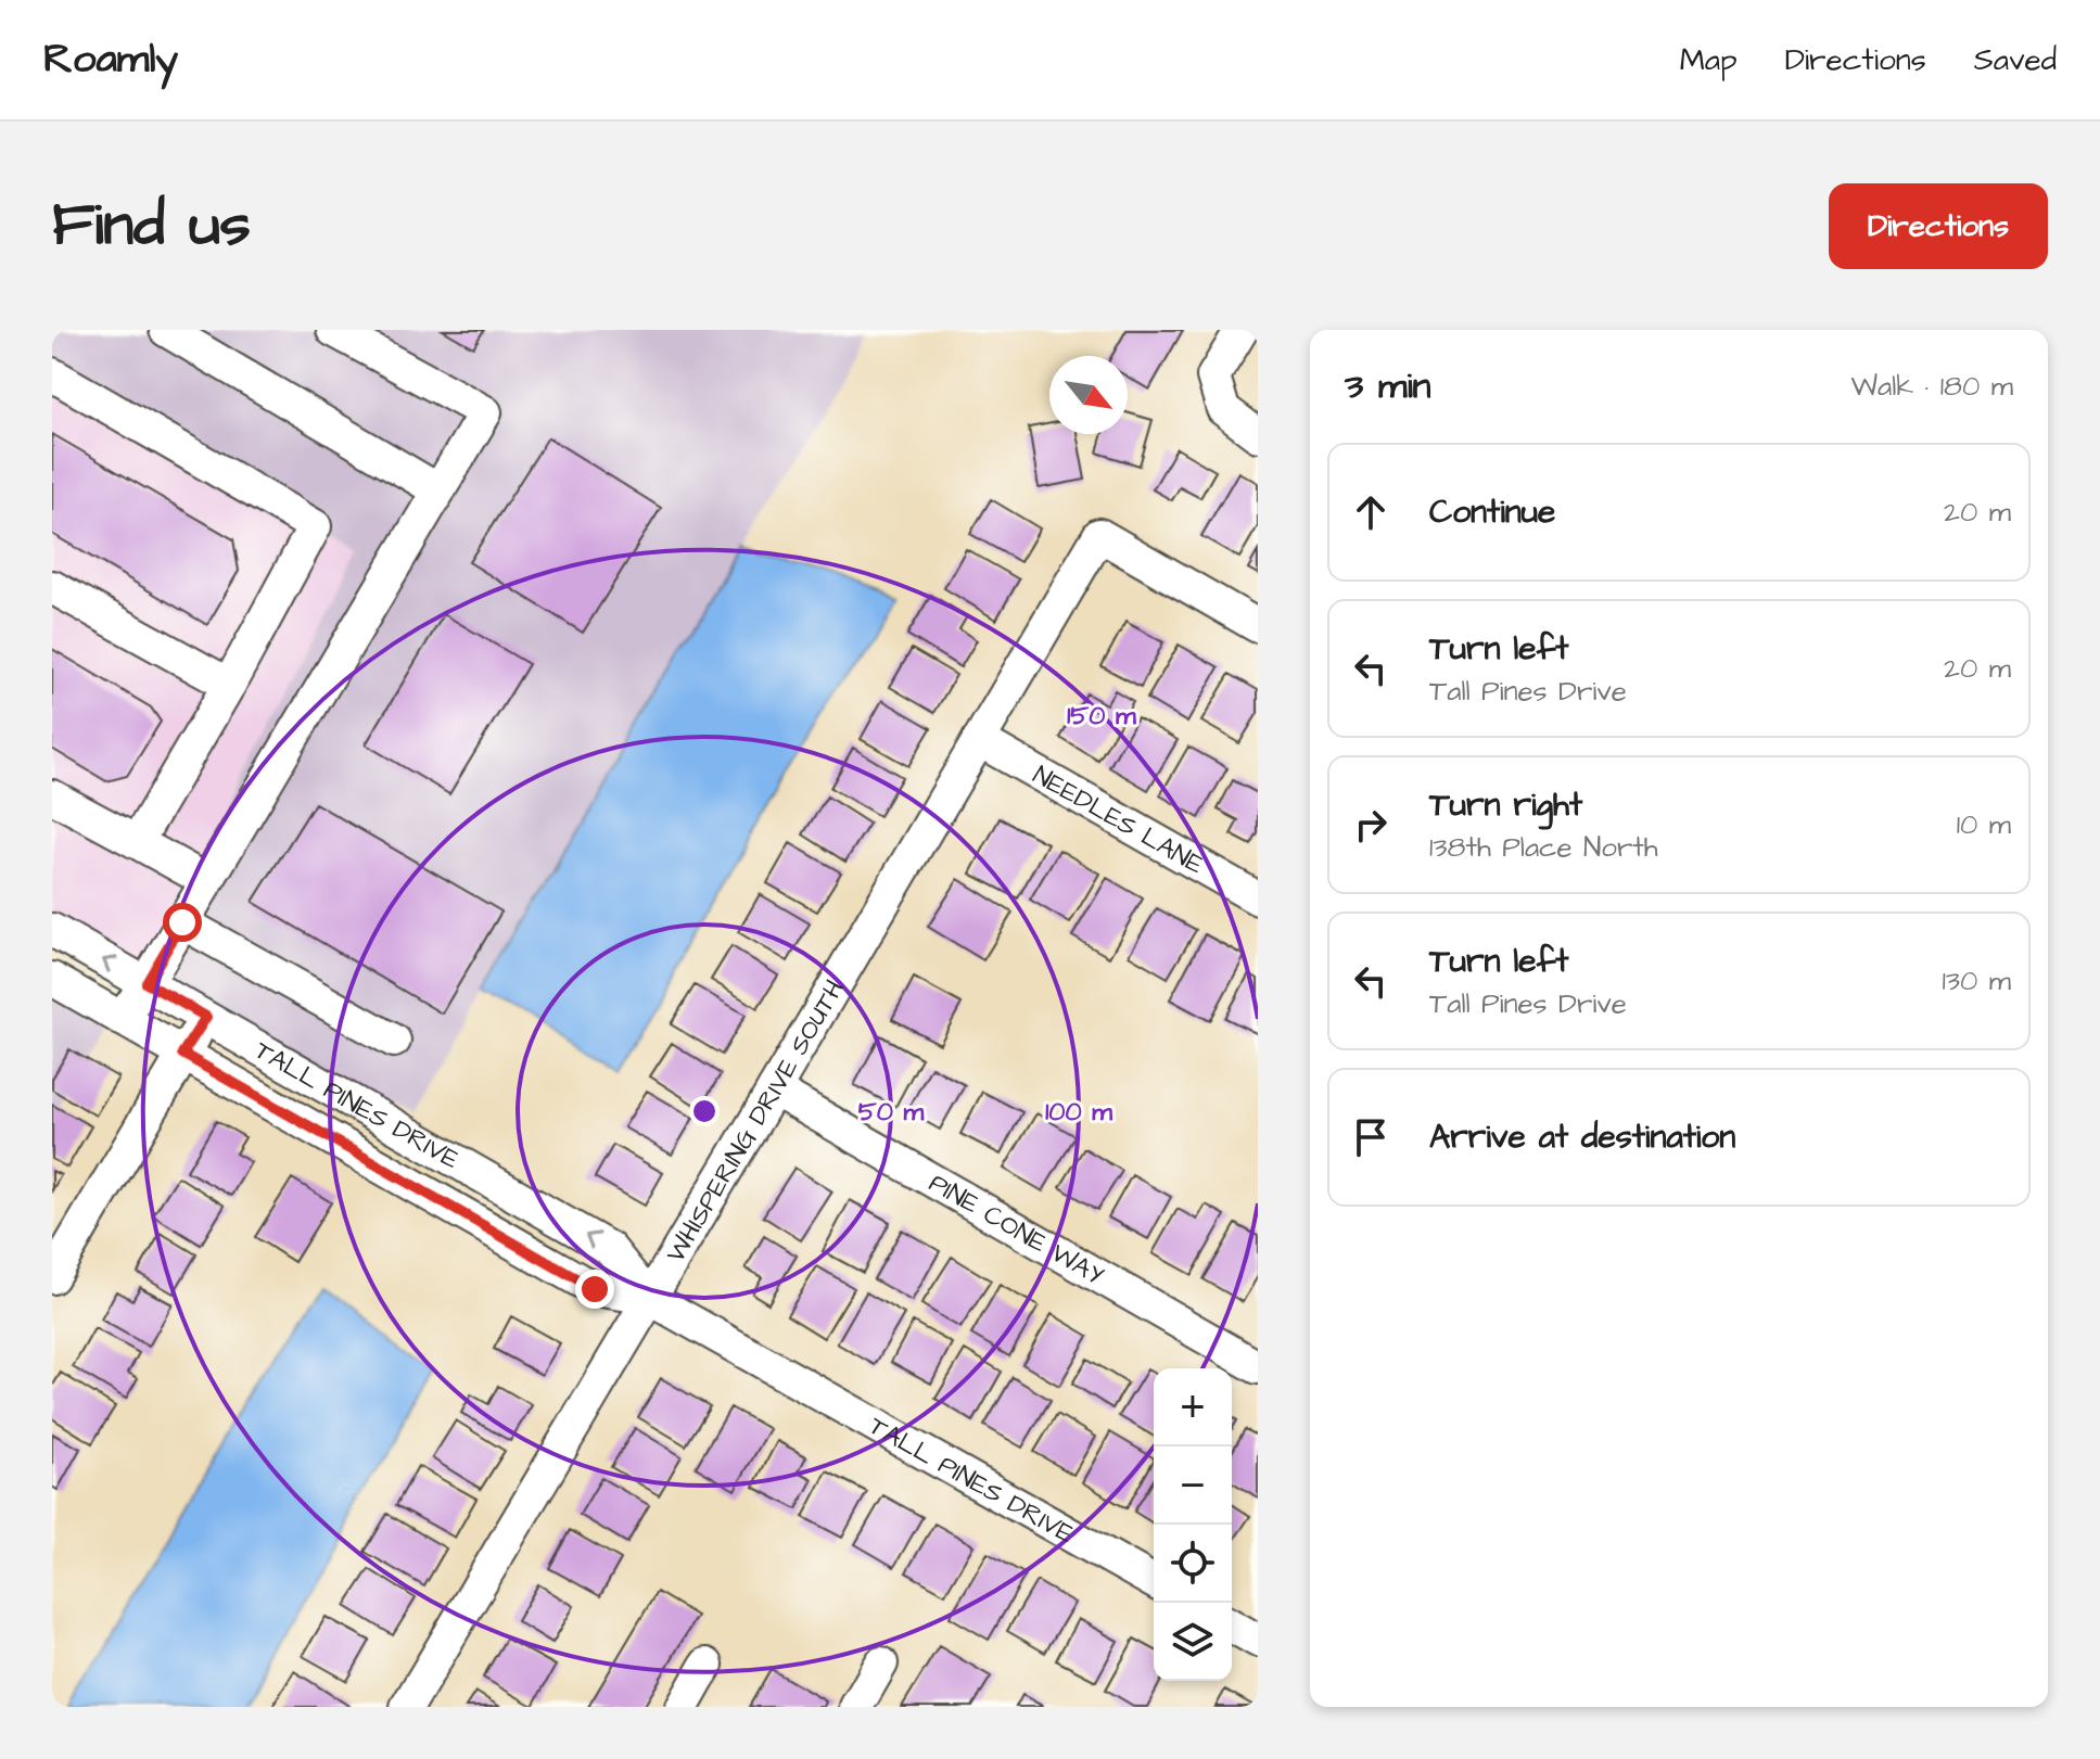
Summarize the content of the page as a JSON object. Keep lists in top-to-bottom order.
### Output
{
  "streets": {
    "street": [
      "NEEDLES LANE",
      "TALL PINES DRIVE",
      "WHISPERING DRIVE SOUTH",
      "PINE CONE WAY"
    ]
  },
  "crossings": [
    ["NEEDLES LANE", "WHISPERING DRIVE SOUTH"],
    ["TALL PINES DRIVE", "WHISPERING DRIVE SOUTH"],
    ["WHISPERING DRIVE SOUTH", "PINE CONE WAY"]
  ],
  "north": "bottom right",
  "page": {
    "header": "Roamly",
    "nav": ["Map", "Directions", "Saved"],
    "title": "Find us",
    "buttons": "Directions",
    "heading": ["3 min", "Walk · 180 m"],
    "list": [
      ["Continue", "20 m"],
      ["Turn left", "Tall Pines Drive", "20 m"],
      ["Turn right", "138th Place North", "10 m"],
      ["Turn left", "Tall Pines Drive", "130 m"],
      "Arrive at destination"
    ],
    "map_buttons": ["+", "−"]
  },
  "rings": ["150 m", "50 m", "100 m"]
}
